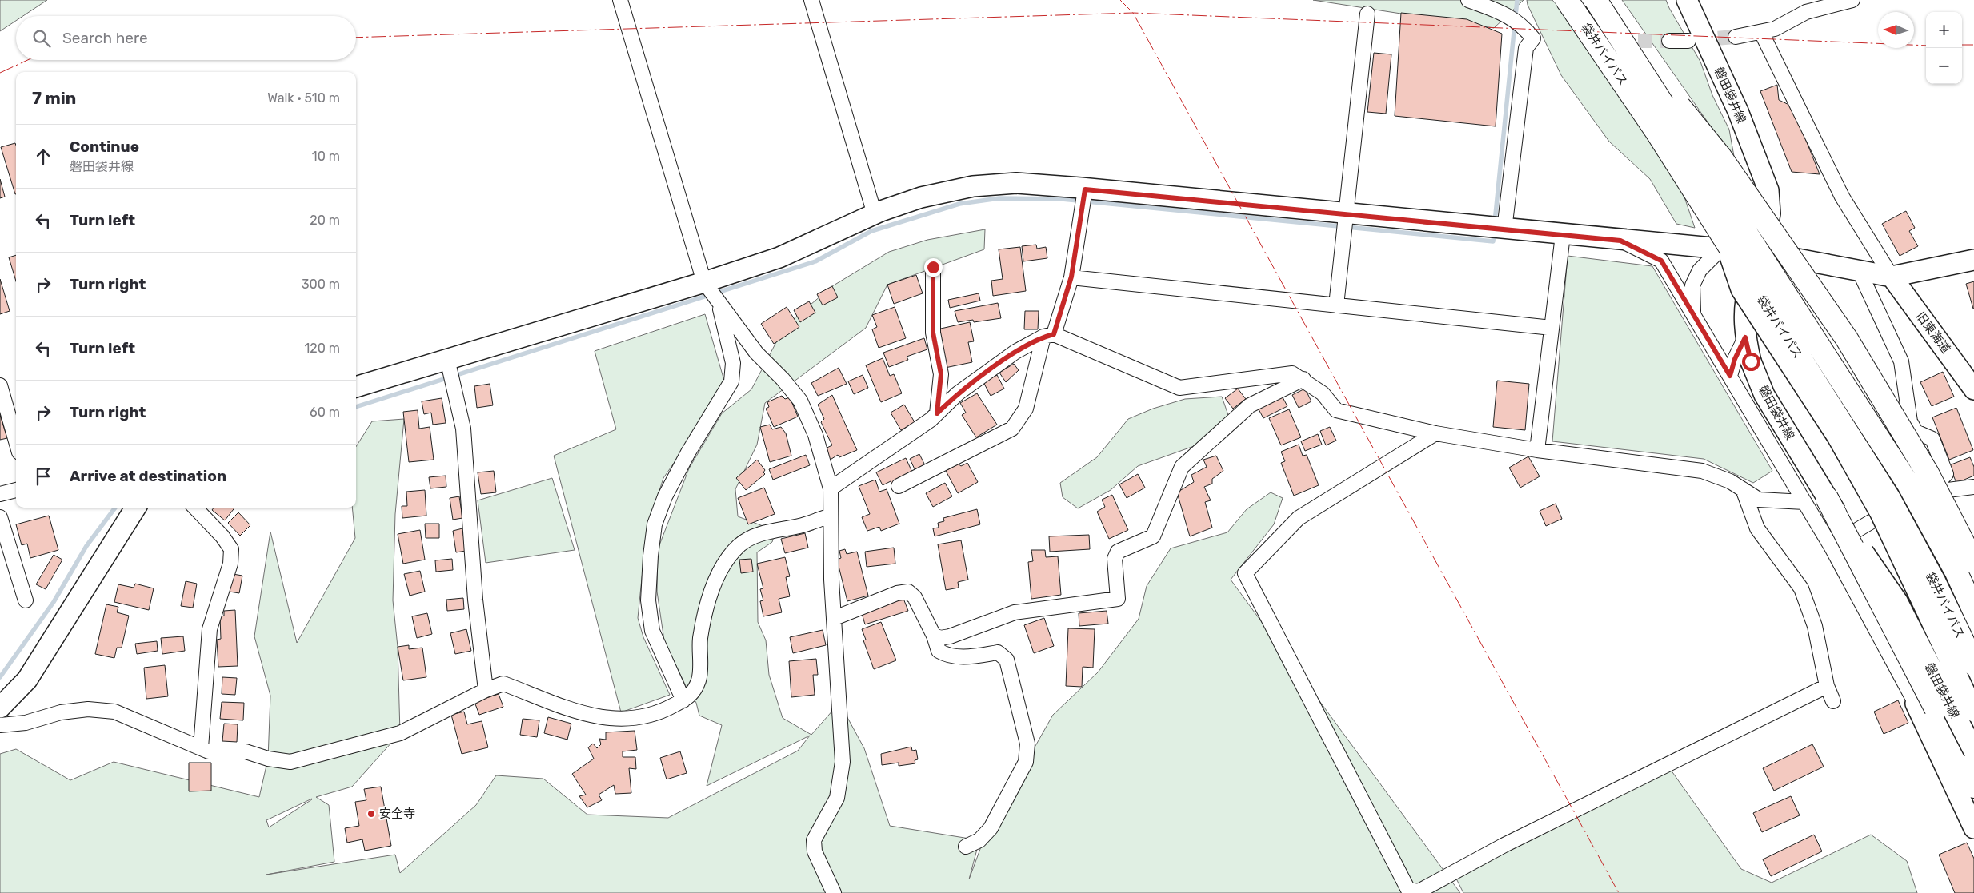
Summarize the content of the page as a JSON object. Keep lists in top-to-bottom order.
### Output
{
  "streets": {
    "highway": ["袋井バイパス"],
    "street": ["磐田袋井線", "旧東海道"]
  },
  "places": ["安全寺"],
  "north": "left",
  "page": {
    "map_buttons": ["+", "−"],
    "search": "Search here",
    "heading": ["7 min", "Walk · 510 m"],
    "list": [
      ["Continue", "磐田袋井線", "10 m"],
      ["Turn left", "20 m"],
      ["Turn right", "300 m"],
      ["Turn left", "120 m"],
      ["Turn right", "60 m"],
      "Arrive at destination"
    ]
  }
}
